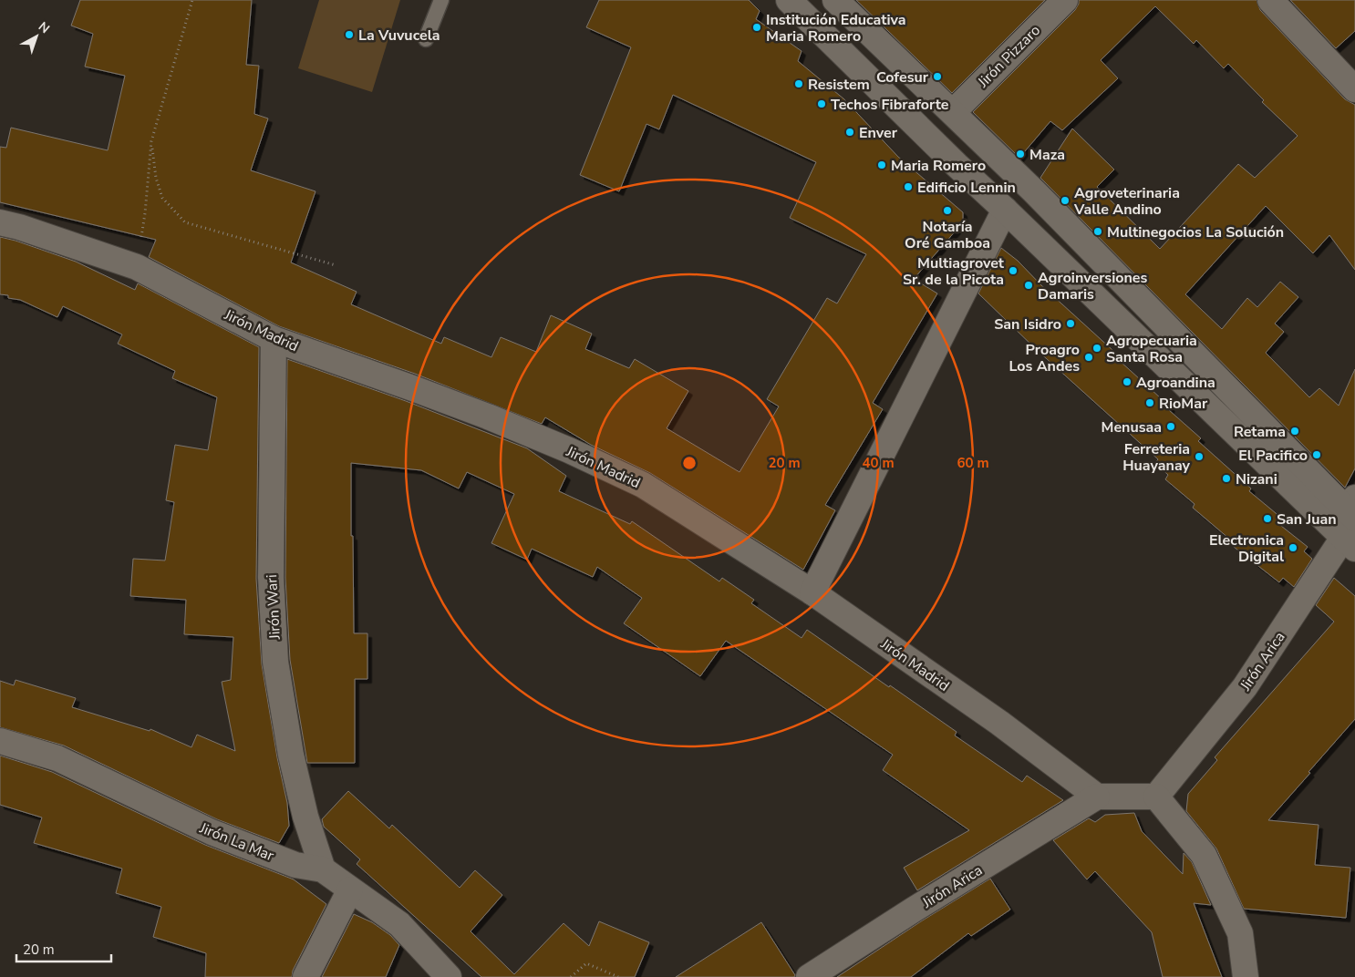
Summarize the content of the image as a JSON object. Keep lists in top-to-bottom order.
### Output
{
  "streets": {
    "street": [
      "Jirón Pizzaro",
      "Jirón Madrid",
      "Jirón Wari",
      "Jirón Arica",
      "Jirón La Mar"
    ]
  },
  "crossings": [
    ["Jirón Madrid", "Jirón Wari"],
    ["Jirón Madrid", "Jirón Arica"],
    ["Jirón Wari", "Jirón La Mar"]
  ],
  "places": [
    "Institución Educativa Maria Romero",
    "La Vuvucela",
    "Cofesur",
    "Resistem",
    "Techos Fibraforte",
    "Enver",
    "Maza",
    "Maria Romero",
    "Edificio Lennin",
    "Agroveterinaria Valle Andino",
    "Notaría Oré Gamboa",
    "Multinegocios La Solución",
    "Multiagrovet Sr. de la Picota",
    "Agroinversiones Damaris",
    "San Isidro",
    "Agropecuaria Santa Rosa",
    "Proagro Los Andes",
    "Agroandina",
    "RioMar",
    "Menusaa",
    "Retama",
    "El Pacifico",
    "Ferreteria Huayanay",
    "Nizani",
    "San Juan",
    "Electronica Digital"
  ],
  "scale_bar": "20 m",
  "north": "top right",
  "rings": ["20 m", "40 m", "60 m"]
}
